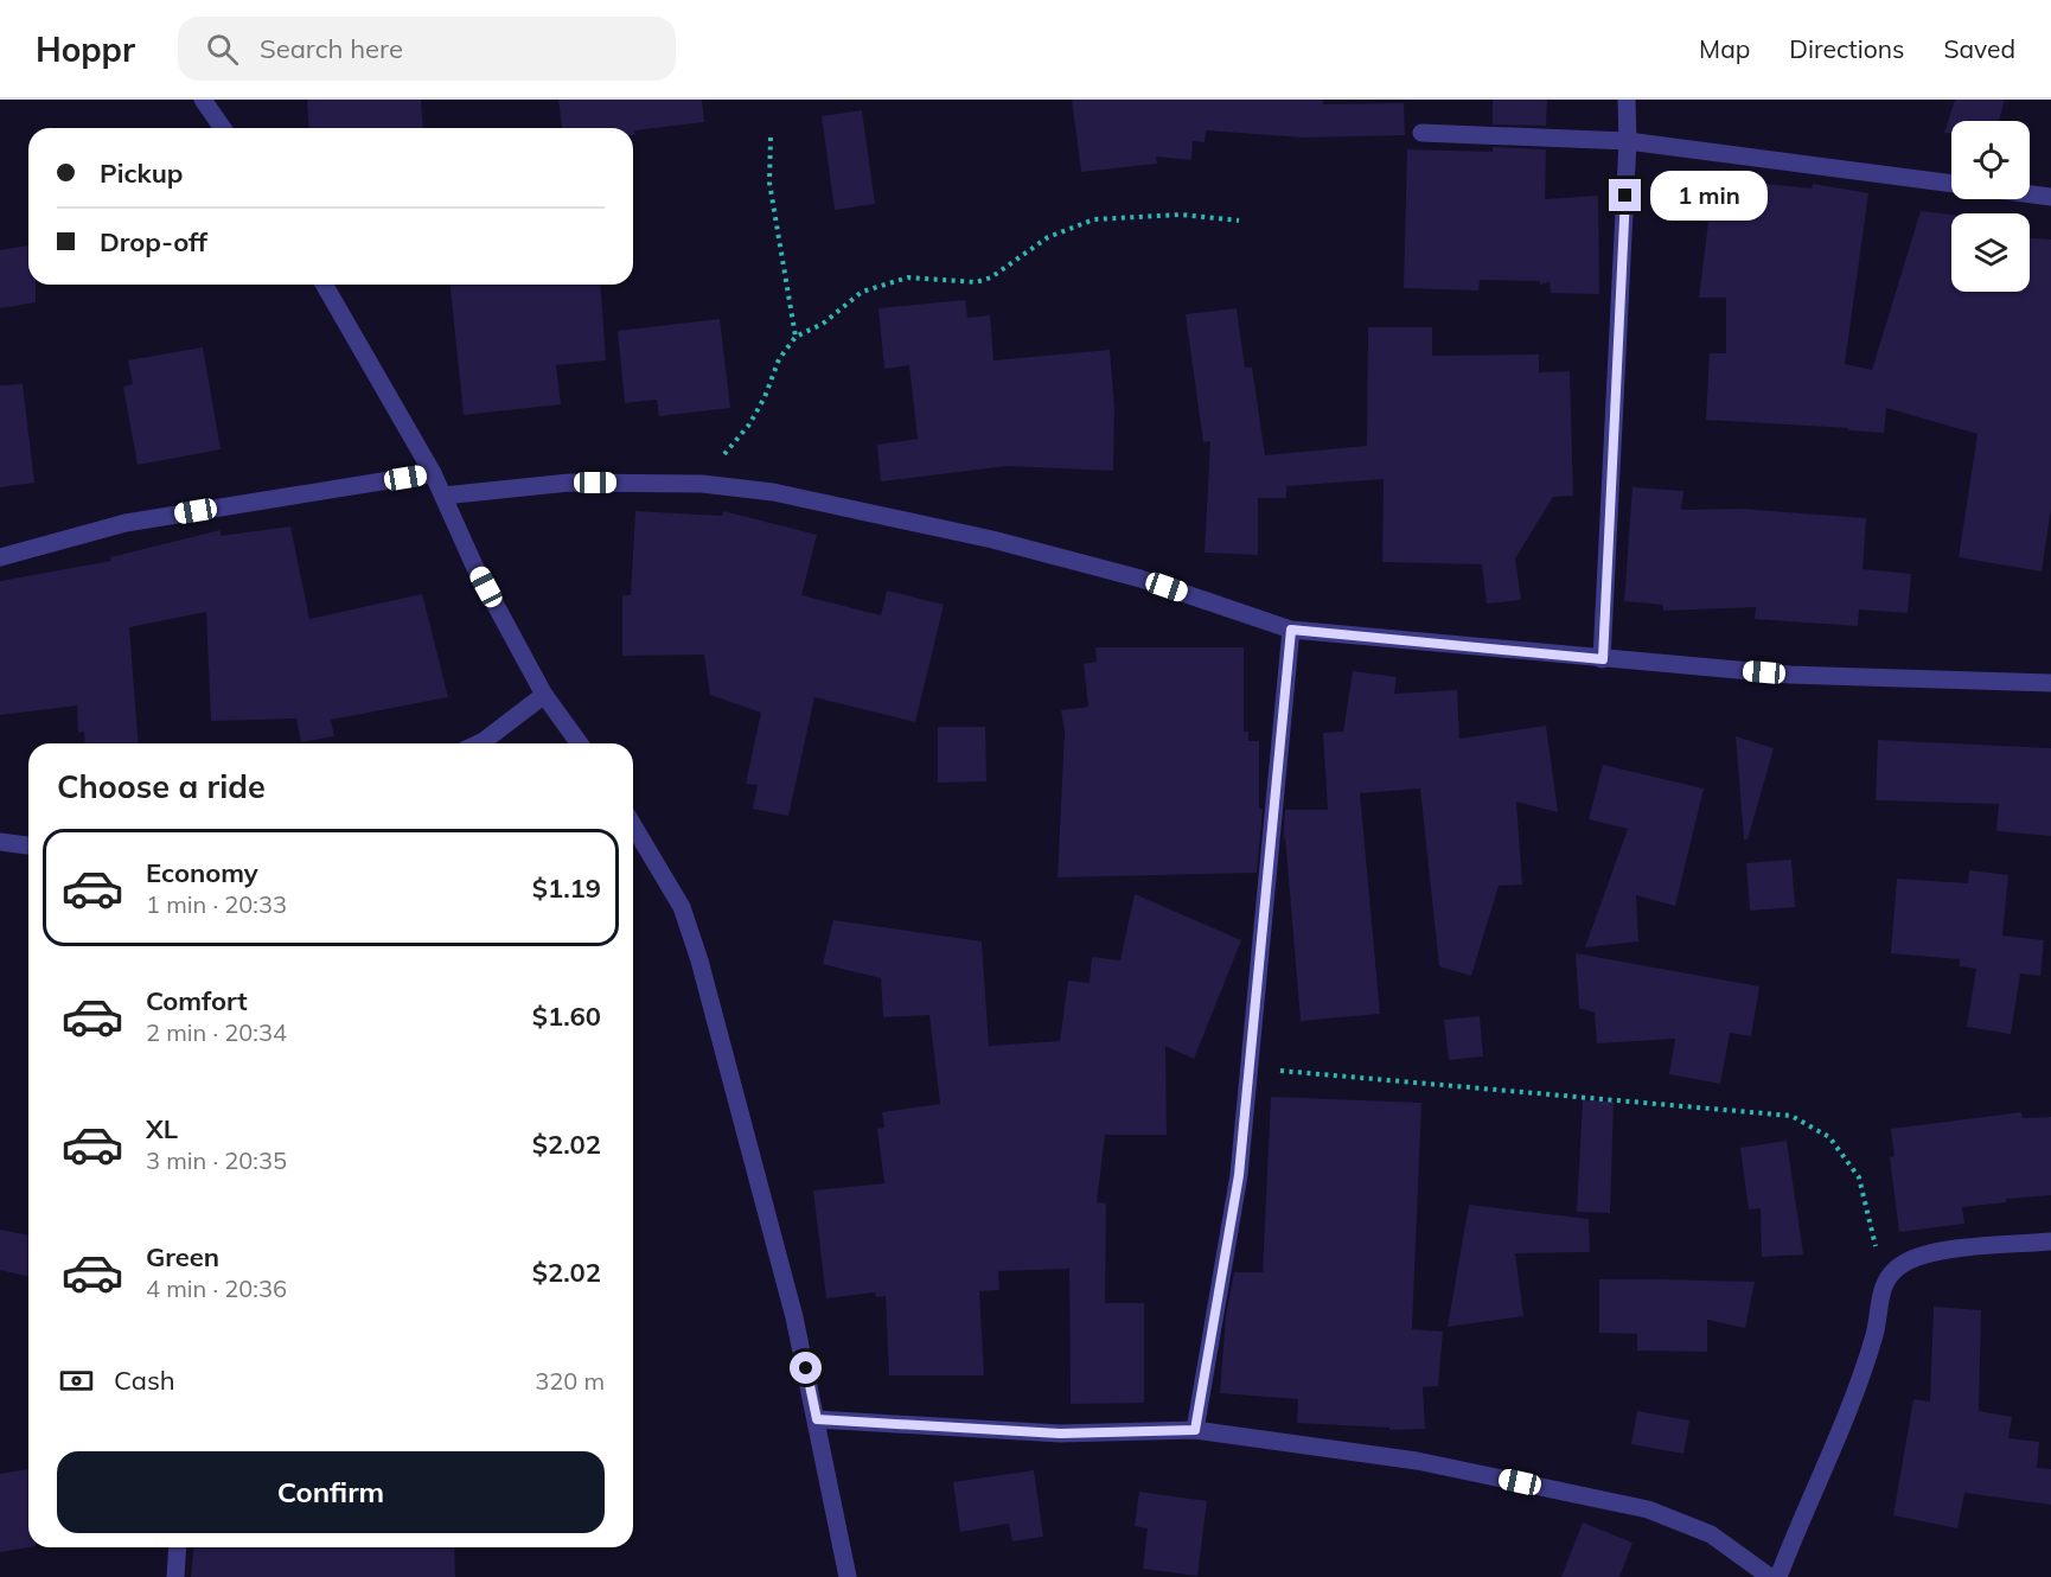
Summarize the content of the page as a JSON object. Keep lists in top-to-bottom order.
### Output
{
  "page": {
    "header": "Hoppr",
    "search": "Search here",
    "nav": ["Map", "Directions", "Saved"],
    "banner": ["Pickup", "Drop-off"],
    "bubble": "1 min",
    "heading": "Choose a ride",
    "list": [
      {
        "name": "Economy",
        "note": "1 min · 20:33",
        "value": "$1.19"
      },
      {
        "name": "Comfort",
        "note": "2 min · 20:34",
        "value": "$1.60"
      },
      {
        "name": "XL",
        "note": "3 min · 20:35",
        "value": "$2.02"
      },
      {
        "name": "Green",
        "note": "4 min · 20:36",
        "value": "$2.02"
      }
    ],
    "pay": ["Cash", "320 m"],
    "buttons": "Confirm"
  }
}
